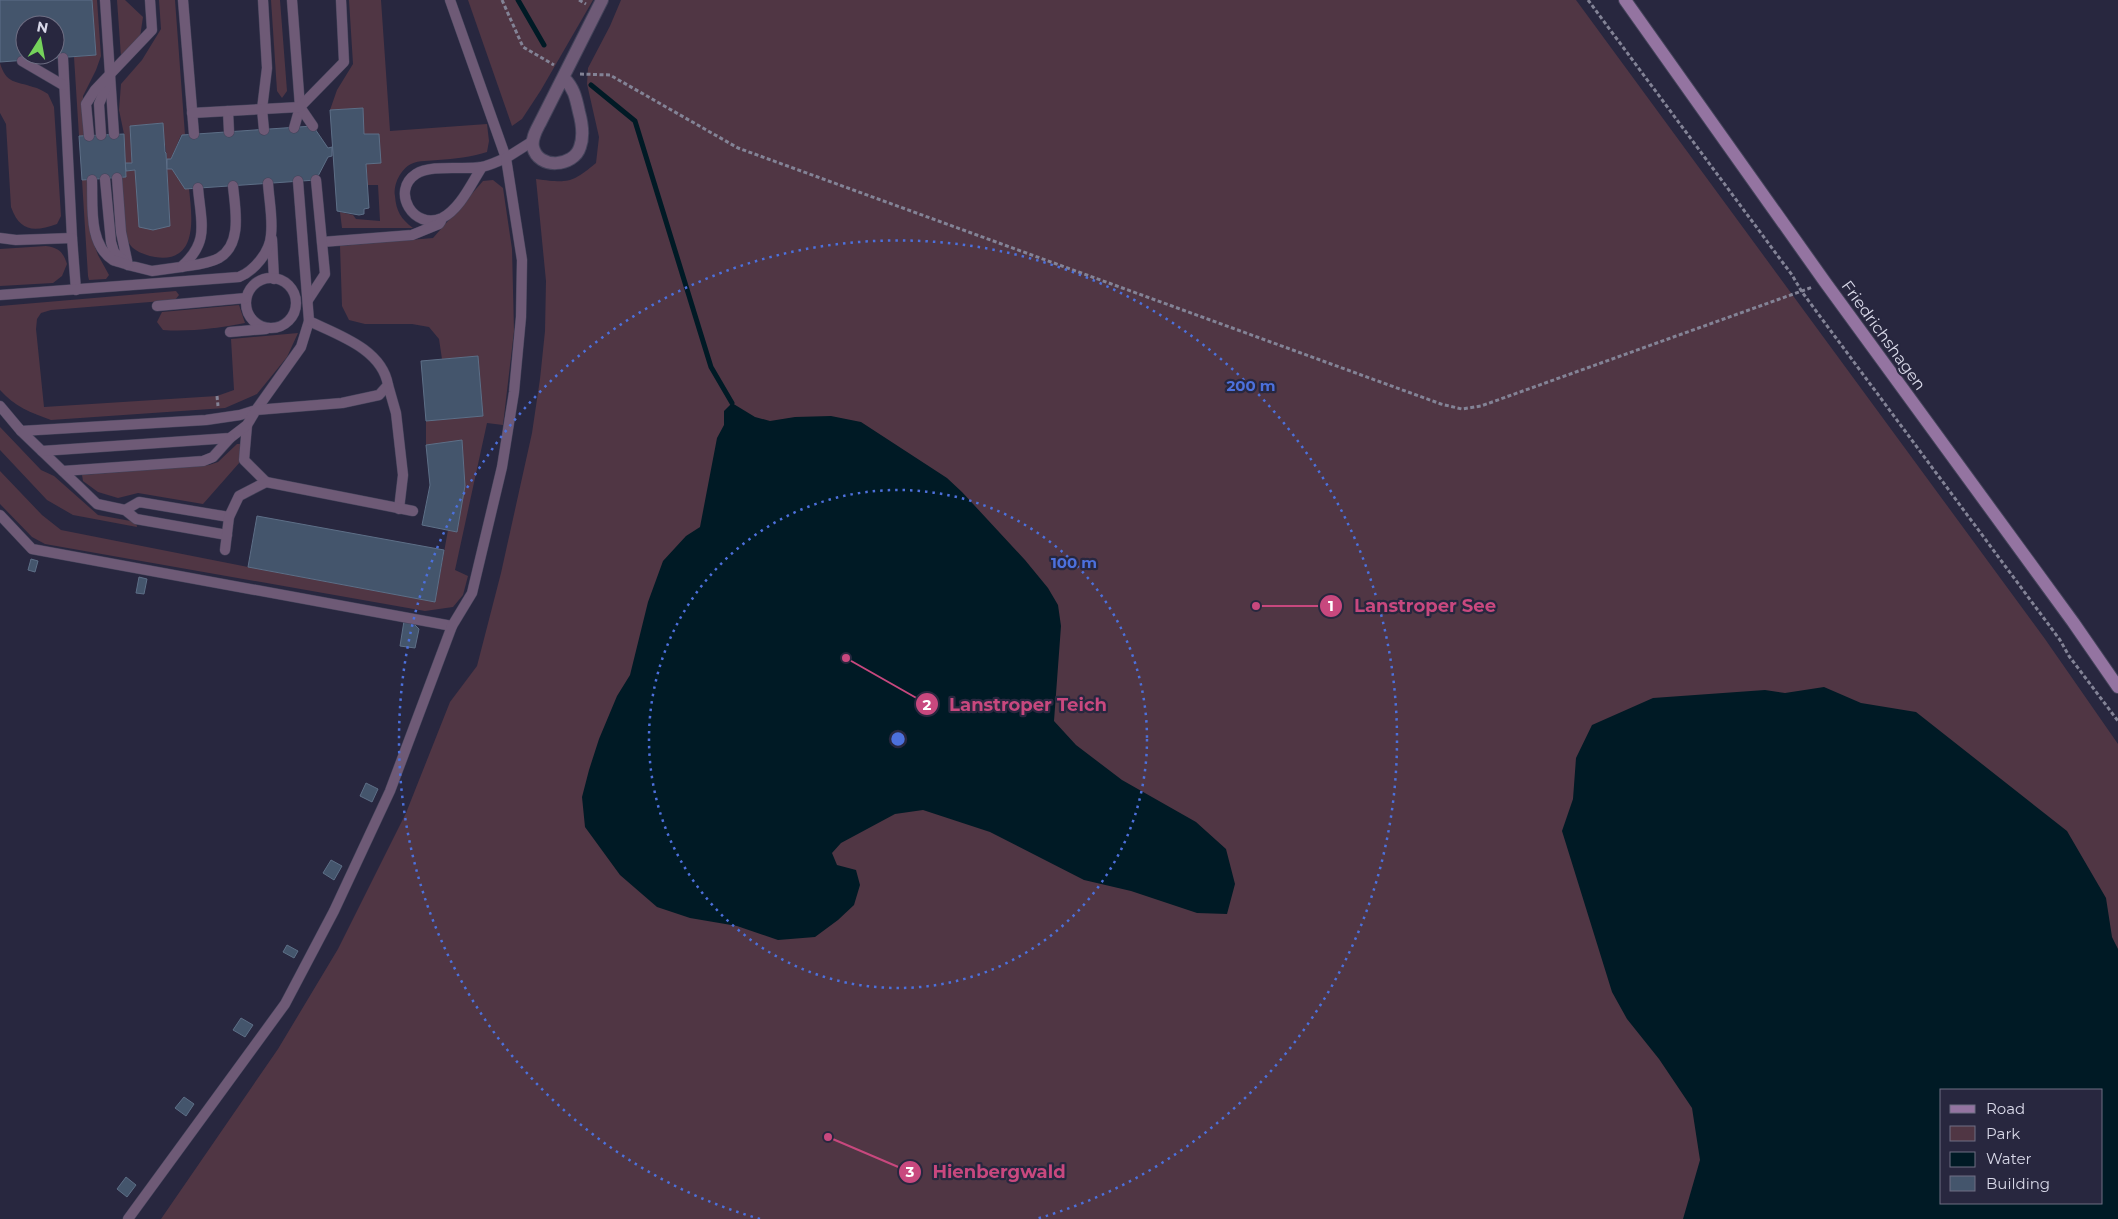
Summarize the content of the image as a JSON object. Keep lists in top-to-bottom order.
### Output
{
  "streets": {
    "main road": ["Friedrichshagen"]
  },
  "places": ["Lanstroper See", "Lanstroper Teich", "Hienbergwald"],
  "legend": [
    "Road",
    "Park",
    "Water",
    "Building"
  ],
  "north": "top",
  "rings": ["200 m", "100 m"]
}
